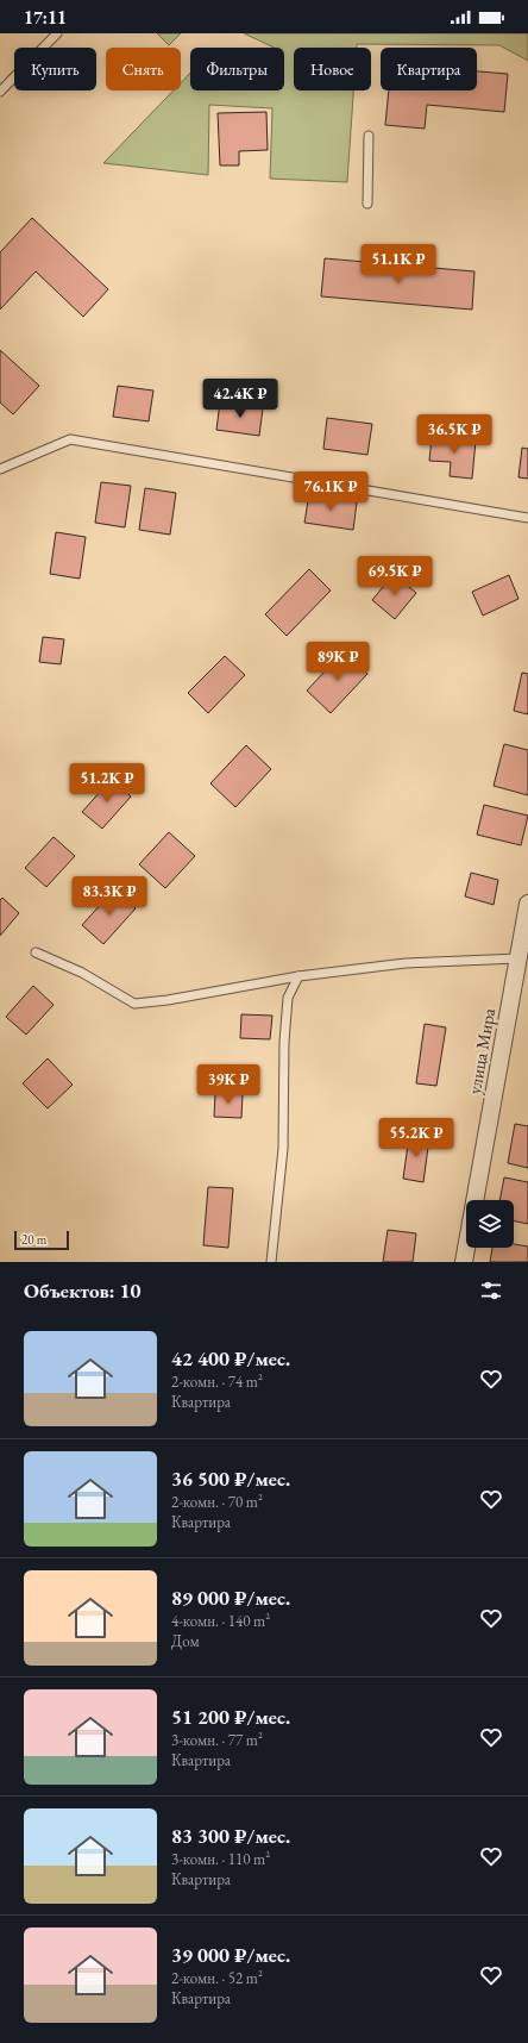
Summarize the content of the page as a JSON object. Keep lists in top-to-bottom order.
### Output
{
  "streets": {
    "street": ["улица Мира"]
  },
  "scale_bar": "20 m",
  "page": {
    "status": "17:11",
    "chip": [
      "Купить",
      "Снять",
      "Фильтры",
      "Новое",
      "Квартира"
    ],
    "price": [
      "51.1K ₽",
      "42.4K ₽",
      "36.5K ₽",
      "76.1K ₽",
      "69.5K ₽",
      "89K ₽",
      "51.2K ₽",
      "83.3K ₽",
      "39K ₽",
      "55.2K ₽"
    ],
    "scale": "20 m",
    "heading": "Объектов: 10",
    "list": [
      {
        "name": "42 400 ₽/мес.",
        "note": "2-комн. · 74 m² · Квартира"
      },
      {
        "name": "36 500 ₽/мес.",
        "note": "2-комн. · 70 m² · Квартира"
      },
      {
        "name": "89 000 ₽/мес.",
        "note": "4-комн. · 140 m² · Дом"
      },
      {
        "name": "51 200 ₽/мес.",
        "note": "3-комн. · 77 m² · Квартира"
      },
      {
        "name": "83 300 ₽/мес.",
        "note": "3-комн. · 110 m² · Квартира"
      },
      {
        "name": "39 000 ₽/мес.",
        "note": "2-комн. · 52 m² · Квартира"
      }
    ]
  }
}
